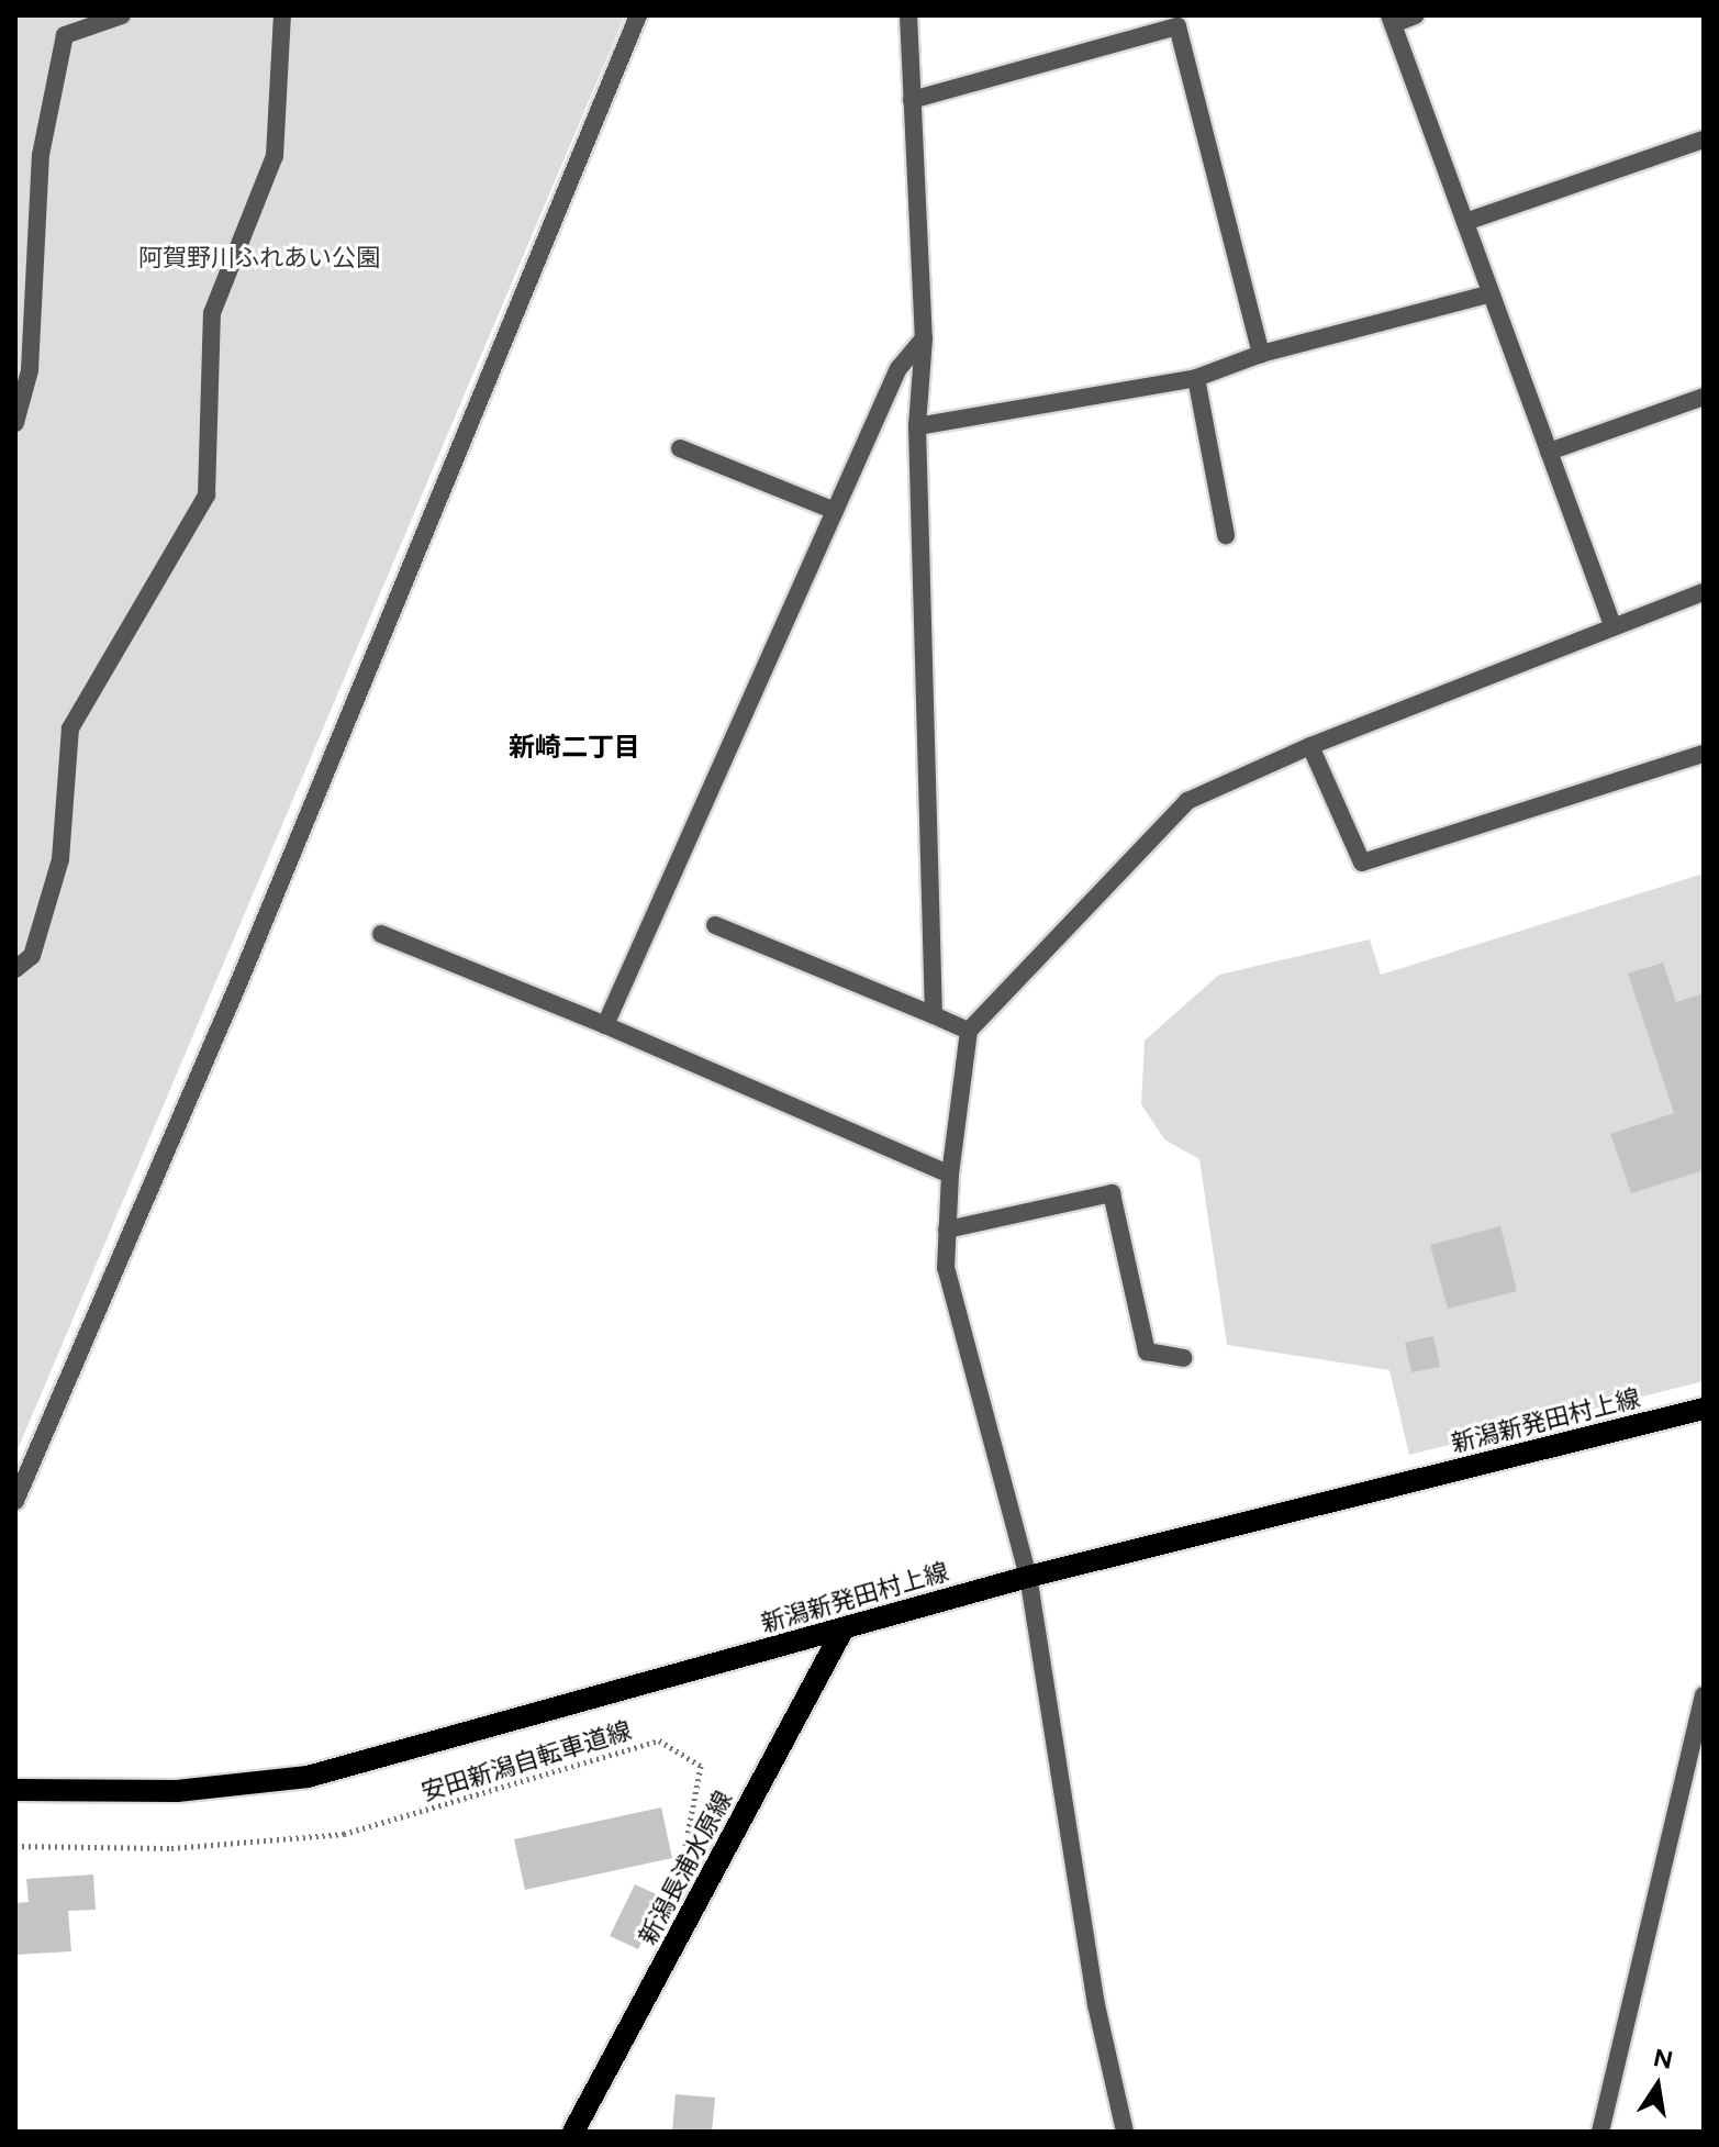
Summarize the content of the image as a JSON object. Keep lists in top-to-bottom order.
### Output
{
  "streets": {
    "main road": ["新潟新発田村上線", "新潟長浦水原線"],
    "path": ["安田新潟自転車道線"]
  },
  "crossings": [
    ["新潟新発田村上線", "新潟長浦水原線"]
  ],
  "districts": ["新崎二丁目"],
  "parks": ["阿賀野川ふれあい公園"],
  "north": "top"
}
